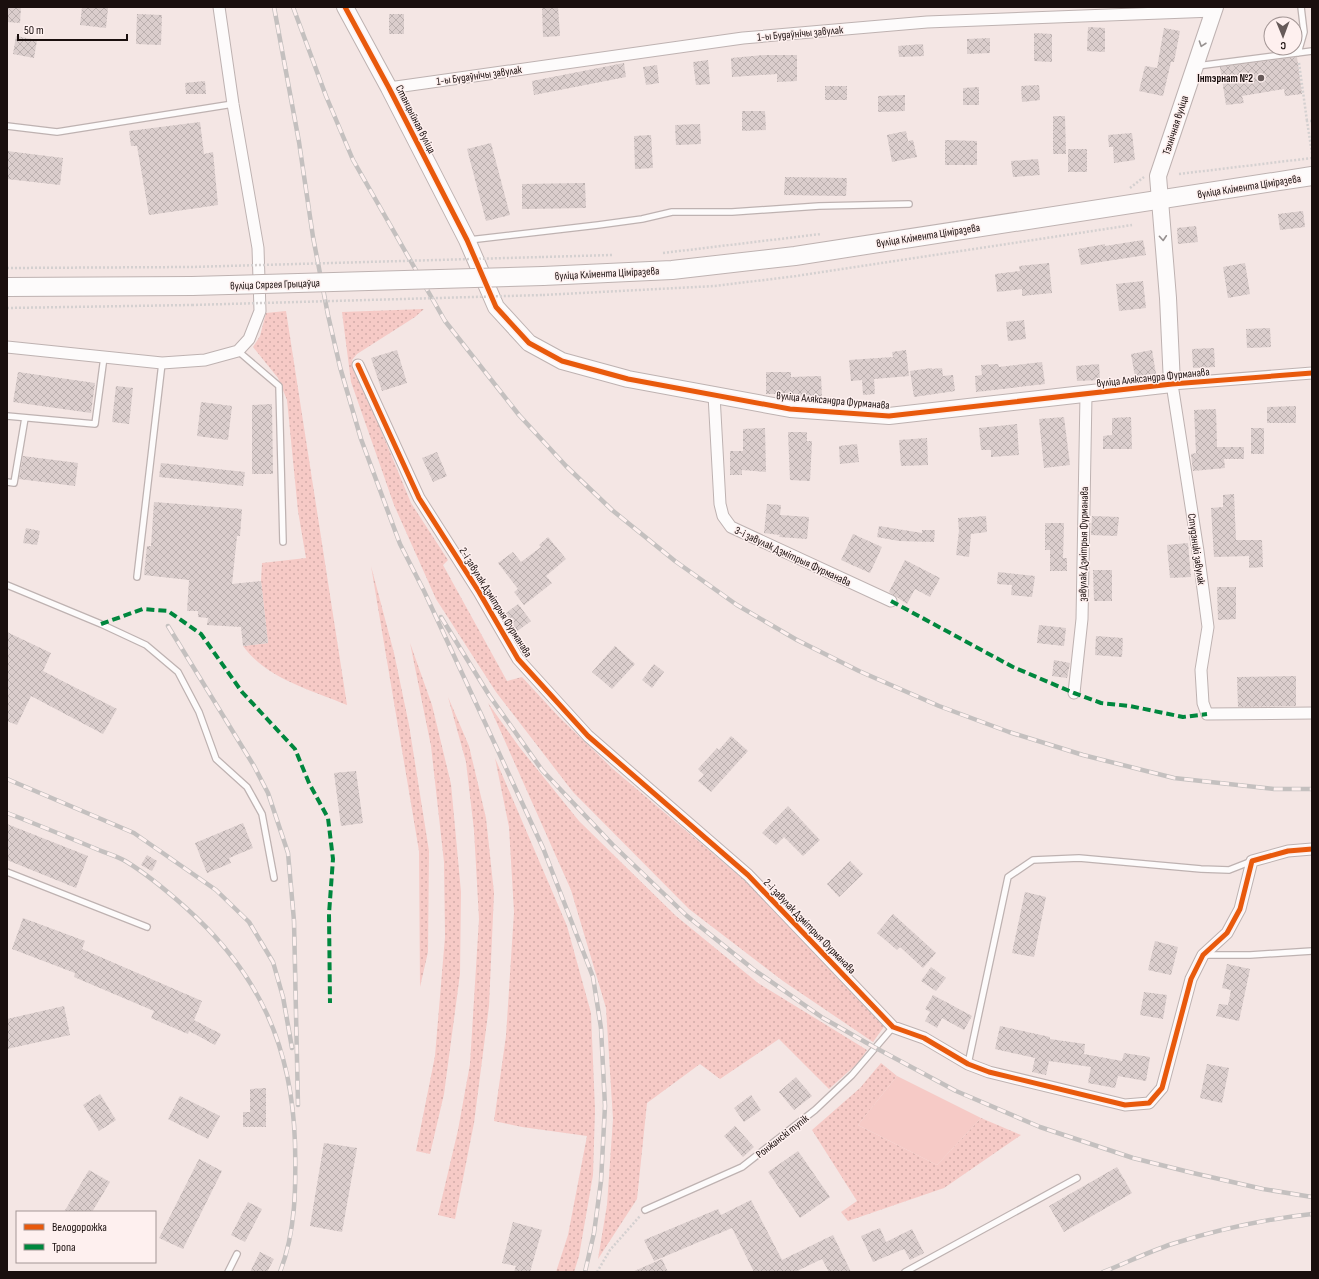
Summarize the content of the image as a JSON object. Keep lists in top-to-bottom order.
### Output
{
  "streets": {
    "main road": ["вуліца Клімента Ціміразева", "вуліца Сяргея Грыцаўца"],
    "street": [
      "1-ы Будаўнічы завулак",
      "Станцыйная вуліца",
      "Тэхнічная вуліца",
      "вуліца Аляксандра Фурманава",
      "завулак Дзмітрыя Фурманава",
      "Студэнцкі завулак",
      "3-і завулак Дзмітрыя Фурманава",
      "2-і завулак Дзмітрыя Фурманава"
    ],
    "lane": ["Ронжанскі тупік"]
  },
  "crossings": [
    ["1-ы Будаўнічы завулак", "Станцыйная вуліца"],
    ["1-ы Будаўнічы завулак", "Тэхнічная вуліца"],
    ["Станцыйная вуліца", "вуліца Аляксандра Фурманава"],
    ["Тэхнічная вуліца", "вуліца Клімента Ціміразева"],
    ["Тэхнічная вуліца", "вуліца Аляксандра Фурманава"],
    ["Тэхнічная вуліца", "Студэнцкі завулак"],
    ["вуліца Клімента Ціміразева", "вуліца Сяргея Грыцаўца"],
    ["вуліца Аляксандра Фурманава", "завулак Дзмітрыя Фурманава"],
    ["вуліца Аляксандра Фурманава", "Студэнцкі завулак"],
    ["вуліца Аляксандра Фурманава", "3-і завулак Дзмітрыя Фурманава"],
    ["2-і завулак Дзмітрыя Фурманава", "Ронжанскі тупік"]
  ],
  "one_way": ["Тэхнічная вуліца"],
  "places": ["Інтэрнат №2"],
  "legend": ["Велодорожка", "Тропа"],
  "scale_bar": "50 m",
  "north": "bottom"
}
